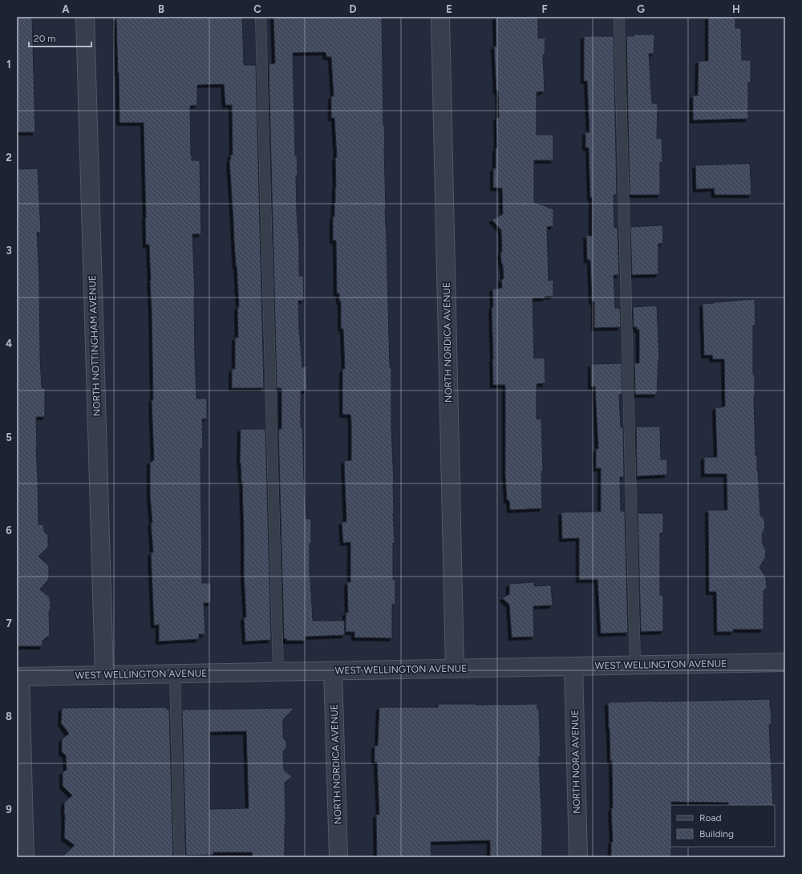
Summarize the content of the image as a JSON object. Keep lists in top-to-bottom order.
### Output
{
  "streets": {
    "street": [
      "NORTH NORDICA AVENUE",
      "NORTH NOTTINGHAM AVENUE",
      "WEST WELLINGTON AVENUE",
      "NORTH NORA AVENUE"
    ]
  },
  "crossings": [
    ["NORTH NORDICA AVENUE", "WEST WELLINGTON AVENUE"],
    ["NORTH NOTTINGHAM AVENUE", "WEST WELLINGTON AVENUE"],
    ["WEST WELLINGTON AVENUE", "NORTH NORA AVENUE"]
  ],
  "legend": ["Road", "Building"],
  "scale_bar": "20 m",
  "grid": {
    "columns": [
      "A",
      "B",
      "C",
      "D",
      "E",
      "F",
      "G",
      "H"
    ],
    "rows": [
      "1",
      "2",
      "3",
      "4",
      "5",
      "6",
      "7",
      "8",
      "9"
    ]
  }
}
